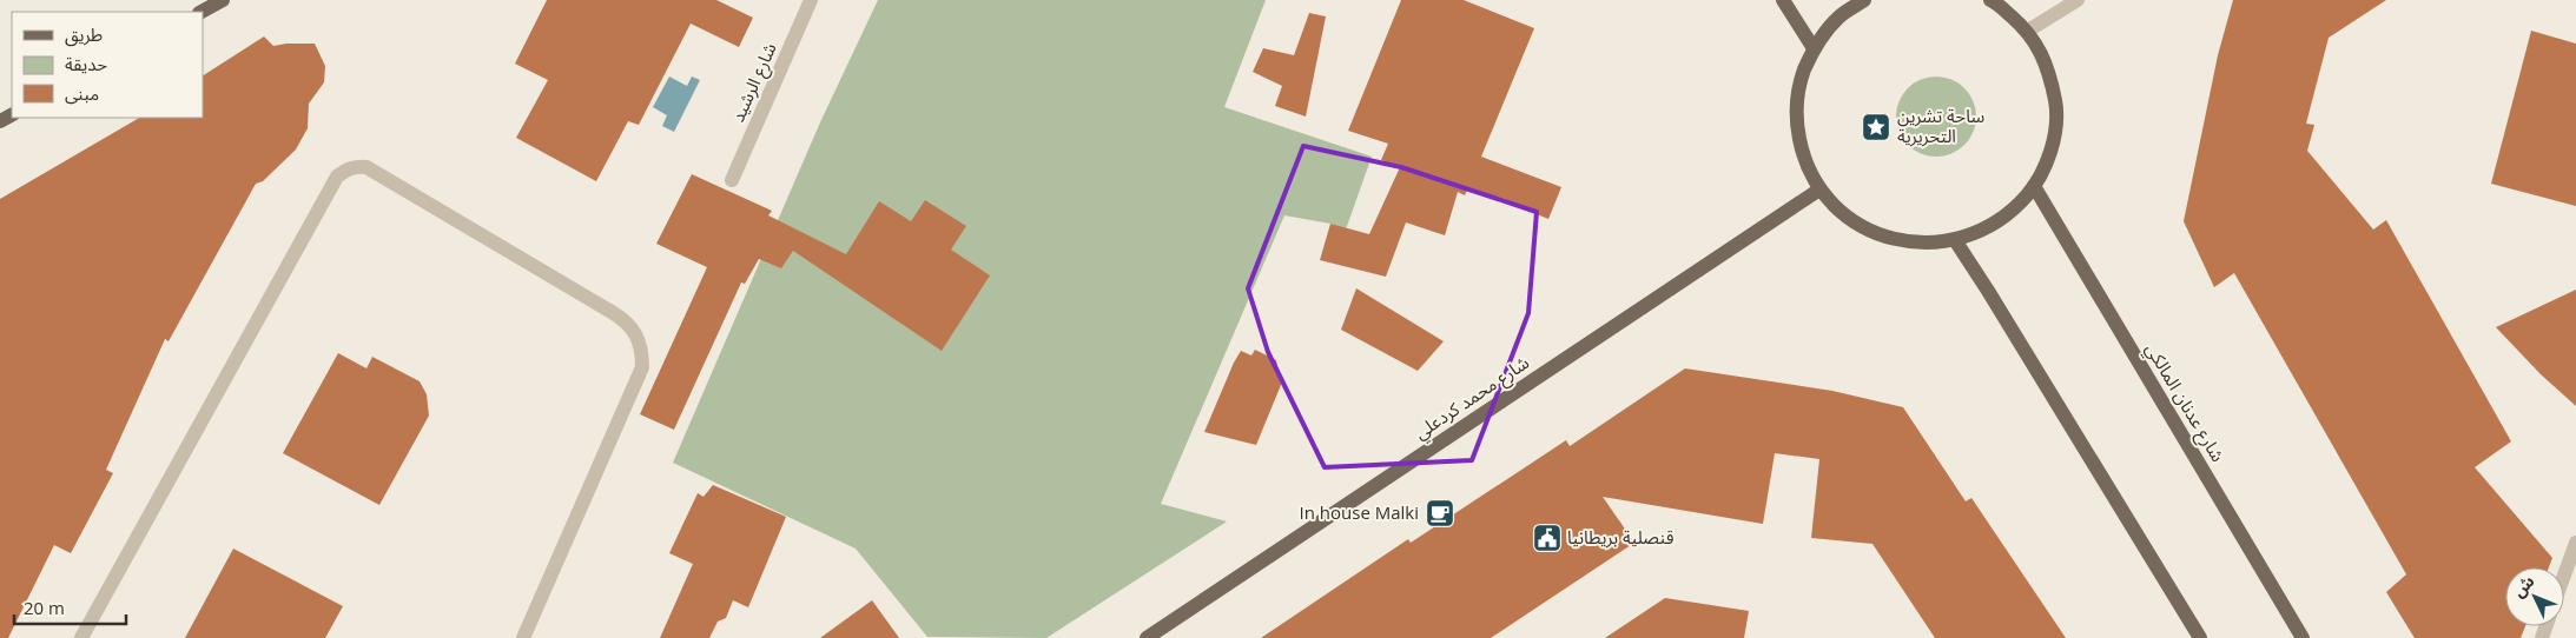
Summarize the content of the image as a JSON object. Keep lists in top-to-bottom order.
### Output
{
  "streets": {
    "main road": ["شارع محمد كردعلي", "شارع عدنان المالكي"],
    "street": ["شارع الرشيد"]
  },
  "places": {
    "place": ["ساحة تشرين التحريرية"],
    "cafe": ["In house Malki"],
    "public building": ["قنصلية بريطانيا"]
  },
  "legend": ["طريق", "حديقة", "مبنى"],
  "scale_bar": "20 m",
  "north": "top left"
}
